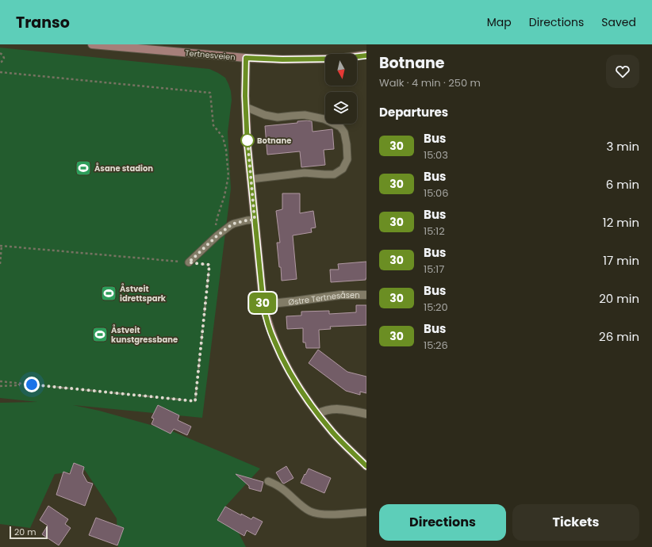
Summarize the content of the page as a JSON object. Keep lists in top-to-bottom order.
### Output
{
  "streets": {
    "street": ["Tertnesveien", "Østre Tertnesåsen"]
  },
  "places": {
    "other": ["Botnane"],
    "sports": ["Åsane stadion", "Åstveit idrettspark", "Åstveit kunstgressbane"]
  },
  "lines": ["bus line 30"],
  "scale_bar": "20 m",
  "north": "bottom",
  "page": {
    "header": "Transo",
    "nav": ["Map", "Directions", "Saved"],
    "on_map": "30",
    "heading": [
      ["Botnane", "Walk · 4 min · 250 m"],
      "Departures"
    ],
    "list": [
      {
        "mark": "30",
        "name": "Bus",
        "note": "15:03",
        "value": "3 min"
      },
      {
        "mark": "30",
        "name": "Bus",
        "note": "15:06",
        "value": "6 min"
      },
      {
        "mark": "30",
        "name": "Bus",
        "note": "15:12",
        "value": "12 min"
      },
      {
        "mark": "30",
        "name": "Bus",
        "note": "15:17",
        "value": "17 min"
      },
      {
        "mark": "30",
        "name": "Bus",
        "note": "15:20",
        "value": "20 min"
      },
      {
        "mark": "30",
        "name": "Bus",
        "note": "15:26",
        "value": "26 min"
      }
    ],
    "buttons": ["Directions", "Tickets"],
    "scale": "20 m"
  }
}
